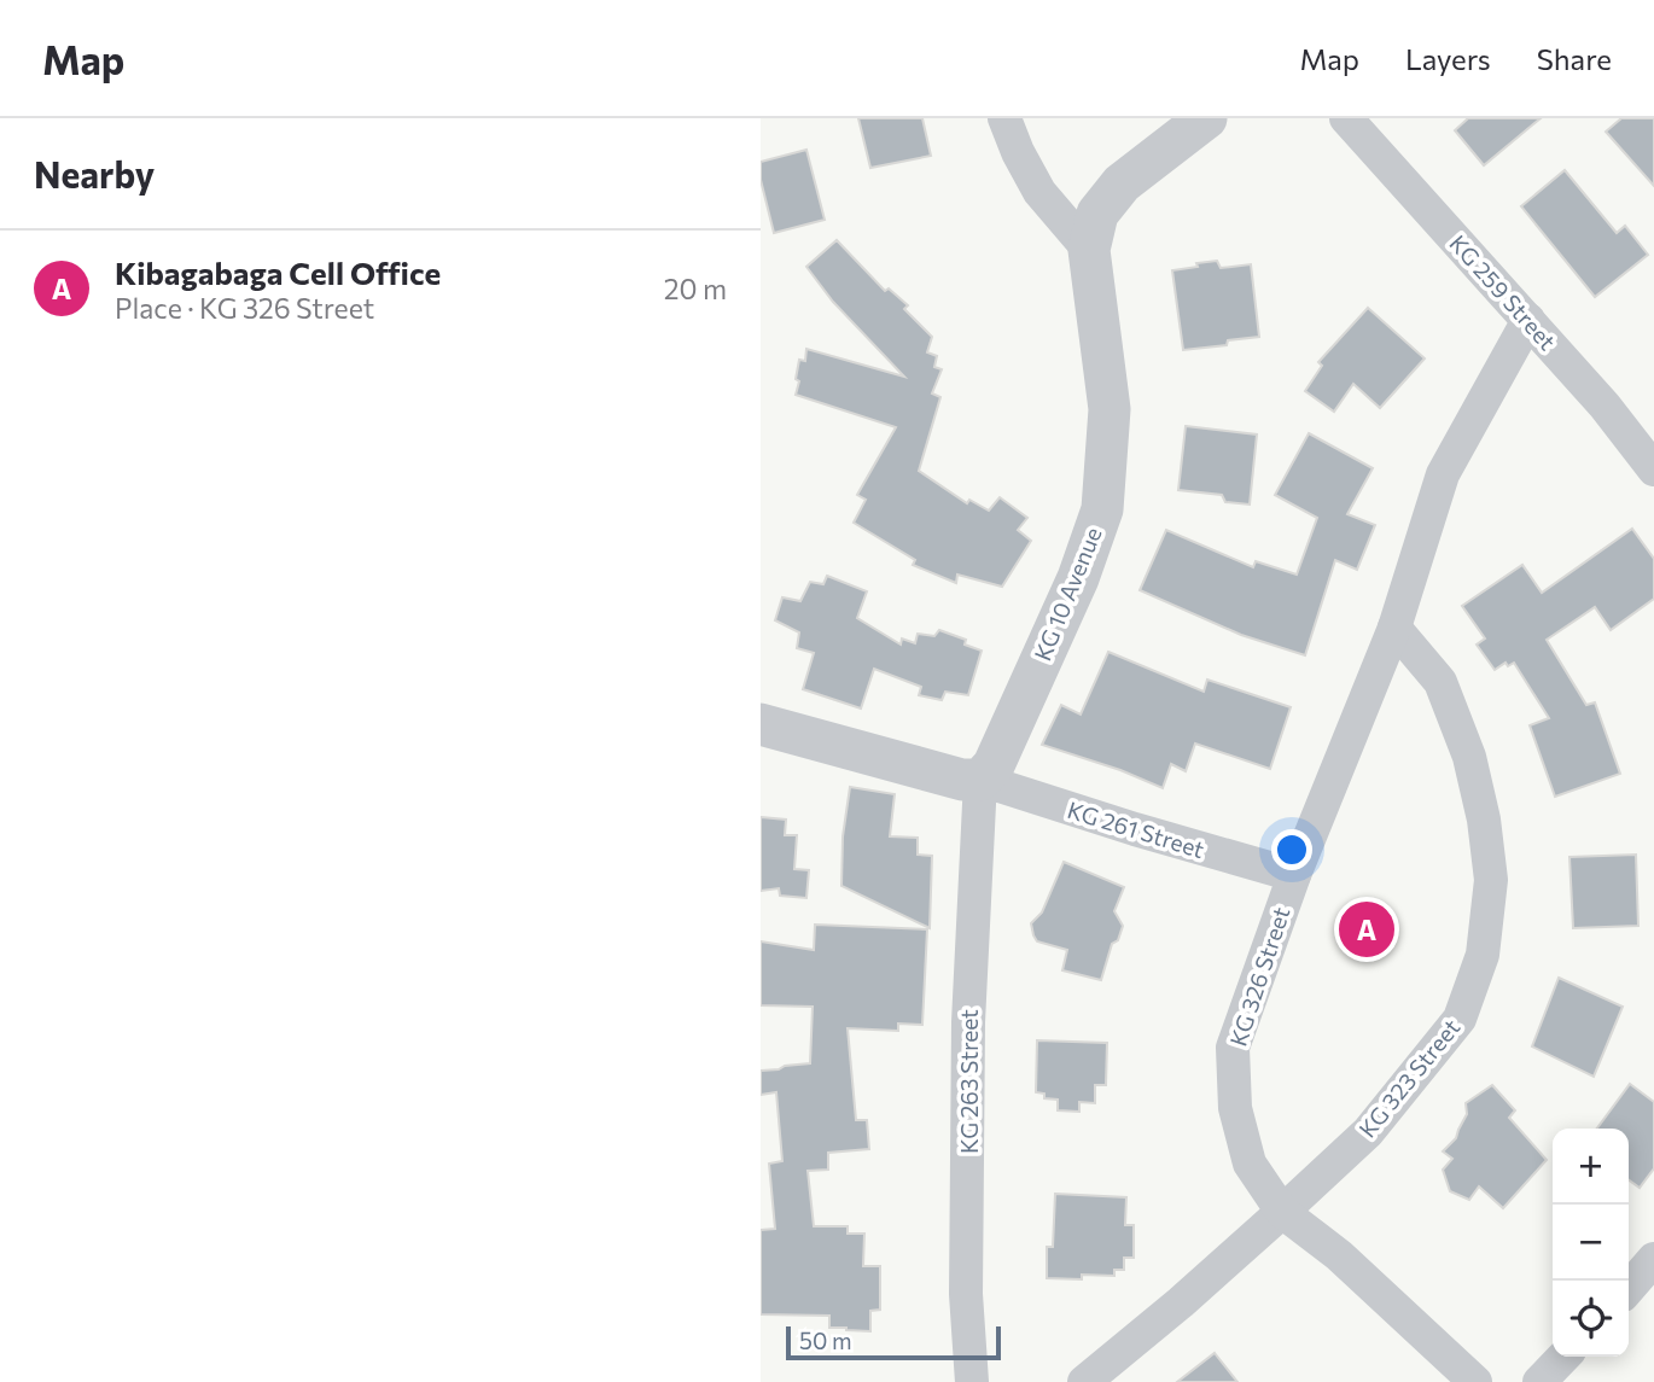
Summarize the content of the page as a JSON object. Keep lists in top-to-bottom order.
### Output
{
  "streets": {
    "street": [
      "KG 259 Street",
      "KG 10 Avenue",
      "KG 261 Street",
      "KG 326 Street",
      "KG 323 Street",
      "KG 263 Street"
    ]
  },
  "crossings": [
    ["KG 259 Street", "KG 326 Street"],
    ["KG 10 Avenue", "KG 261 Street"],
    ["KG 10 Avenue", "KG 263 Street"],
    ["KG 261 Street", "KG 326 Street"],
    ["KG 261 Street", "KG 263 Street"],
    ["KG 326 Street", "KG 323 Street"]
  ],
  "scale_bar": "50 m",
  "page": {
    "header": "Map",
    "nav": ["Map", "Layers", "Share"],
    "heading": "Nearby",
    "list": [
      {
        "mark": "A",
        "name": "Kibagabaga Cell Office",
        "note": "Place · KG 326 Street",
        "value": "20 m"
      }
    ],
    "pins": "A",
    "map_buttons": ["+", "−"],
    "scale": "50 m"
  }
}
